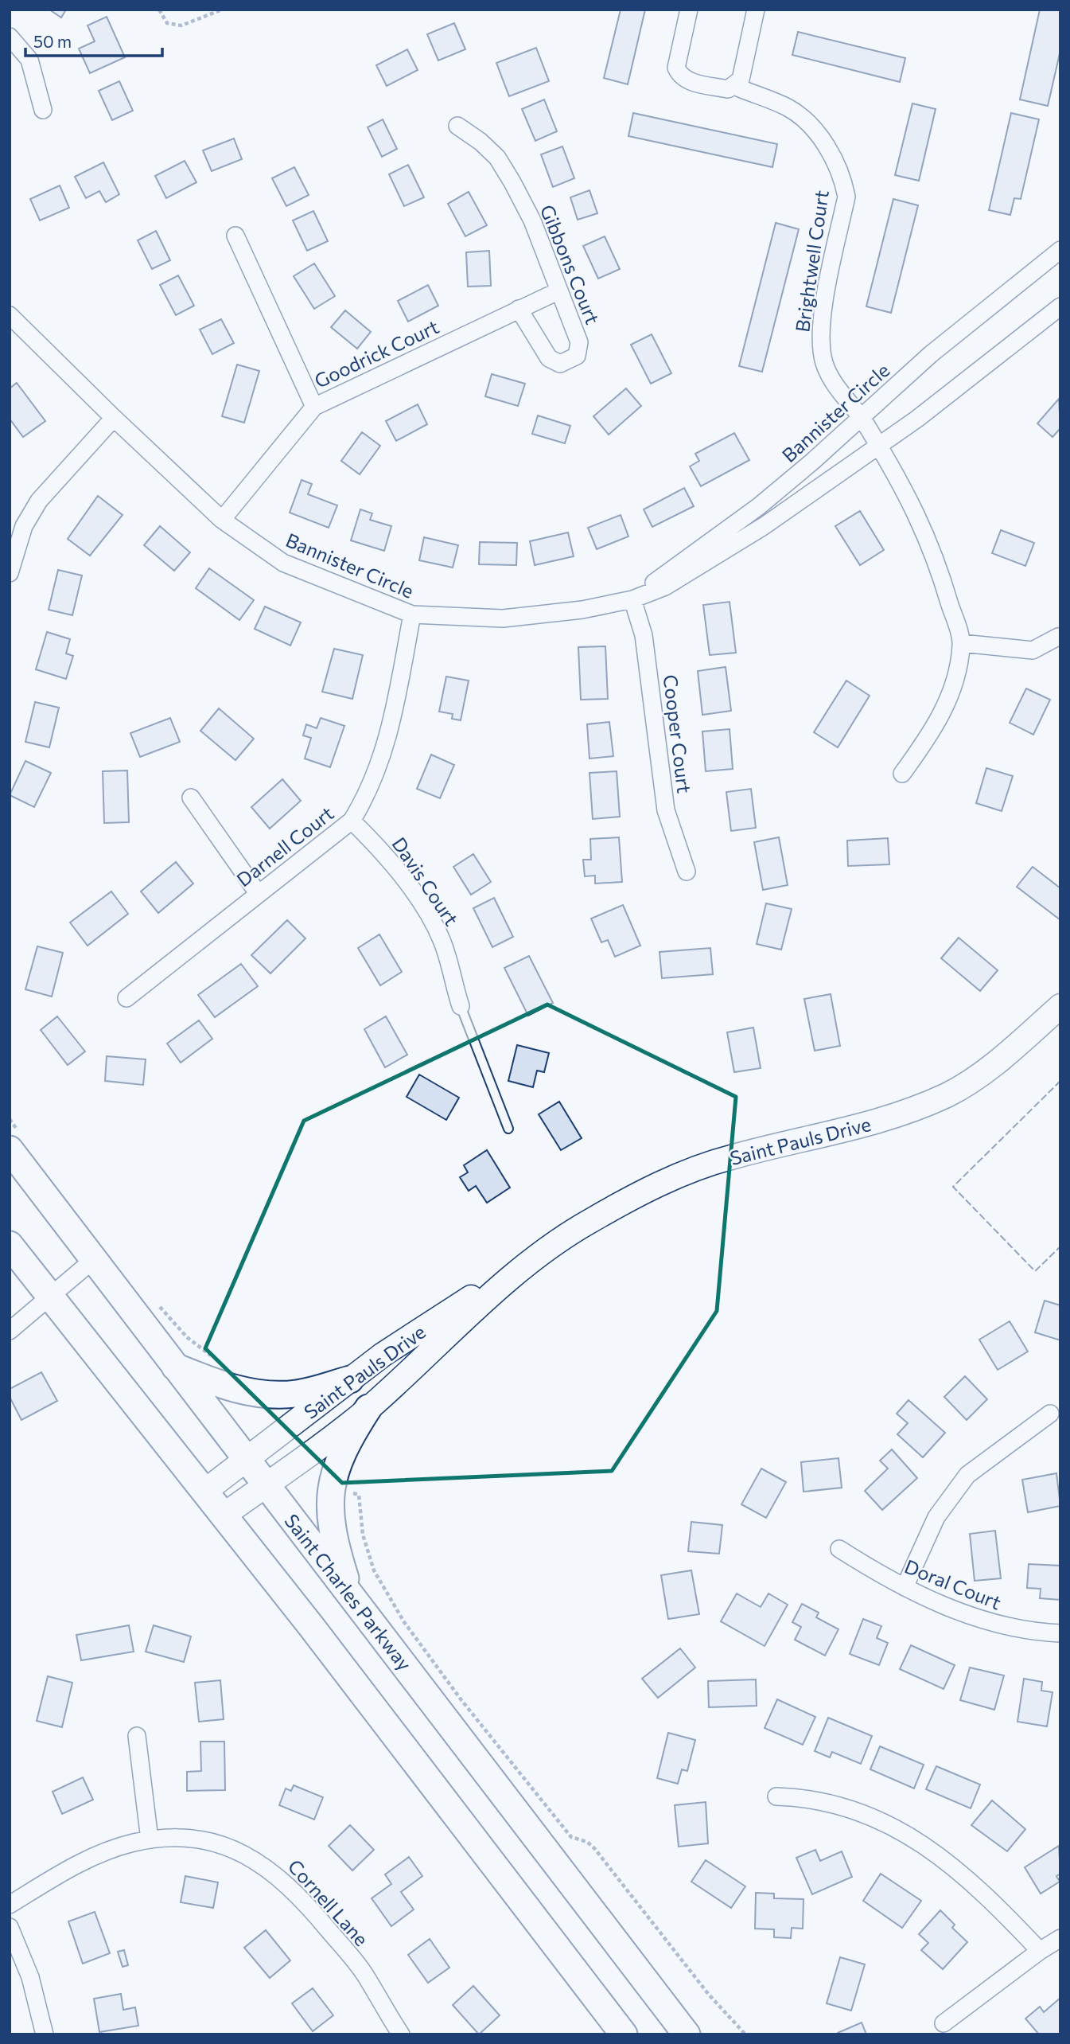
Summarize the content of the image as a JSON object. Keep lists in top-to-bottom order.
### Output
{
  "streets": {
    "main road": ["Saint Charles Parkway"],
    "street": [
      "Brightwell Court",
      "Gibbons Court",
      "Goodrick Court",
      "Bannister Circle",
      "Cooper Court",
      "Darnell Court",
      "Davis Court",
      "Saint Pauls Drive",
      "Doral Court",
      "Cornell Lane"
    ]
  },
  "crossings": [
    ["Brightwell Court", "Bannister Circle"],
    ["Gibbons Court", "Goodrick Court"],
    ["Goodrick Court", "Bannister Circle"],
    ["Bannister Circle", "Cooper Court"],
    ["Bannister Circle", "Darnell Court"],
    ["Darnell Court", "Davis Court"],
    ["Saint Pauls Drive", "Saint Charles Parkway"]
  ],
  "scale_bar": "50 m"
}
